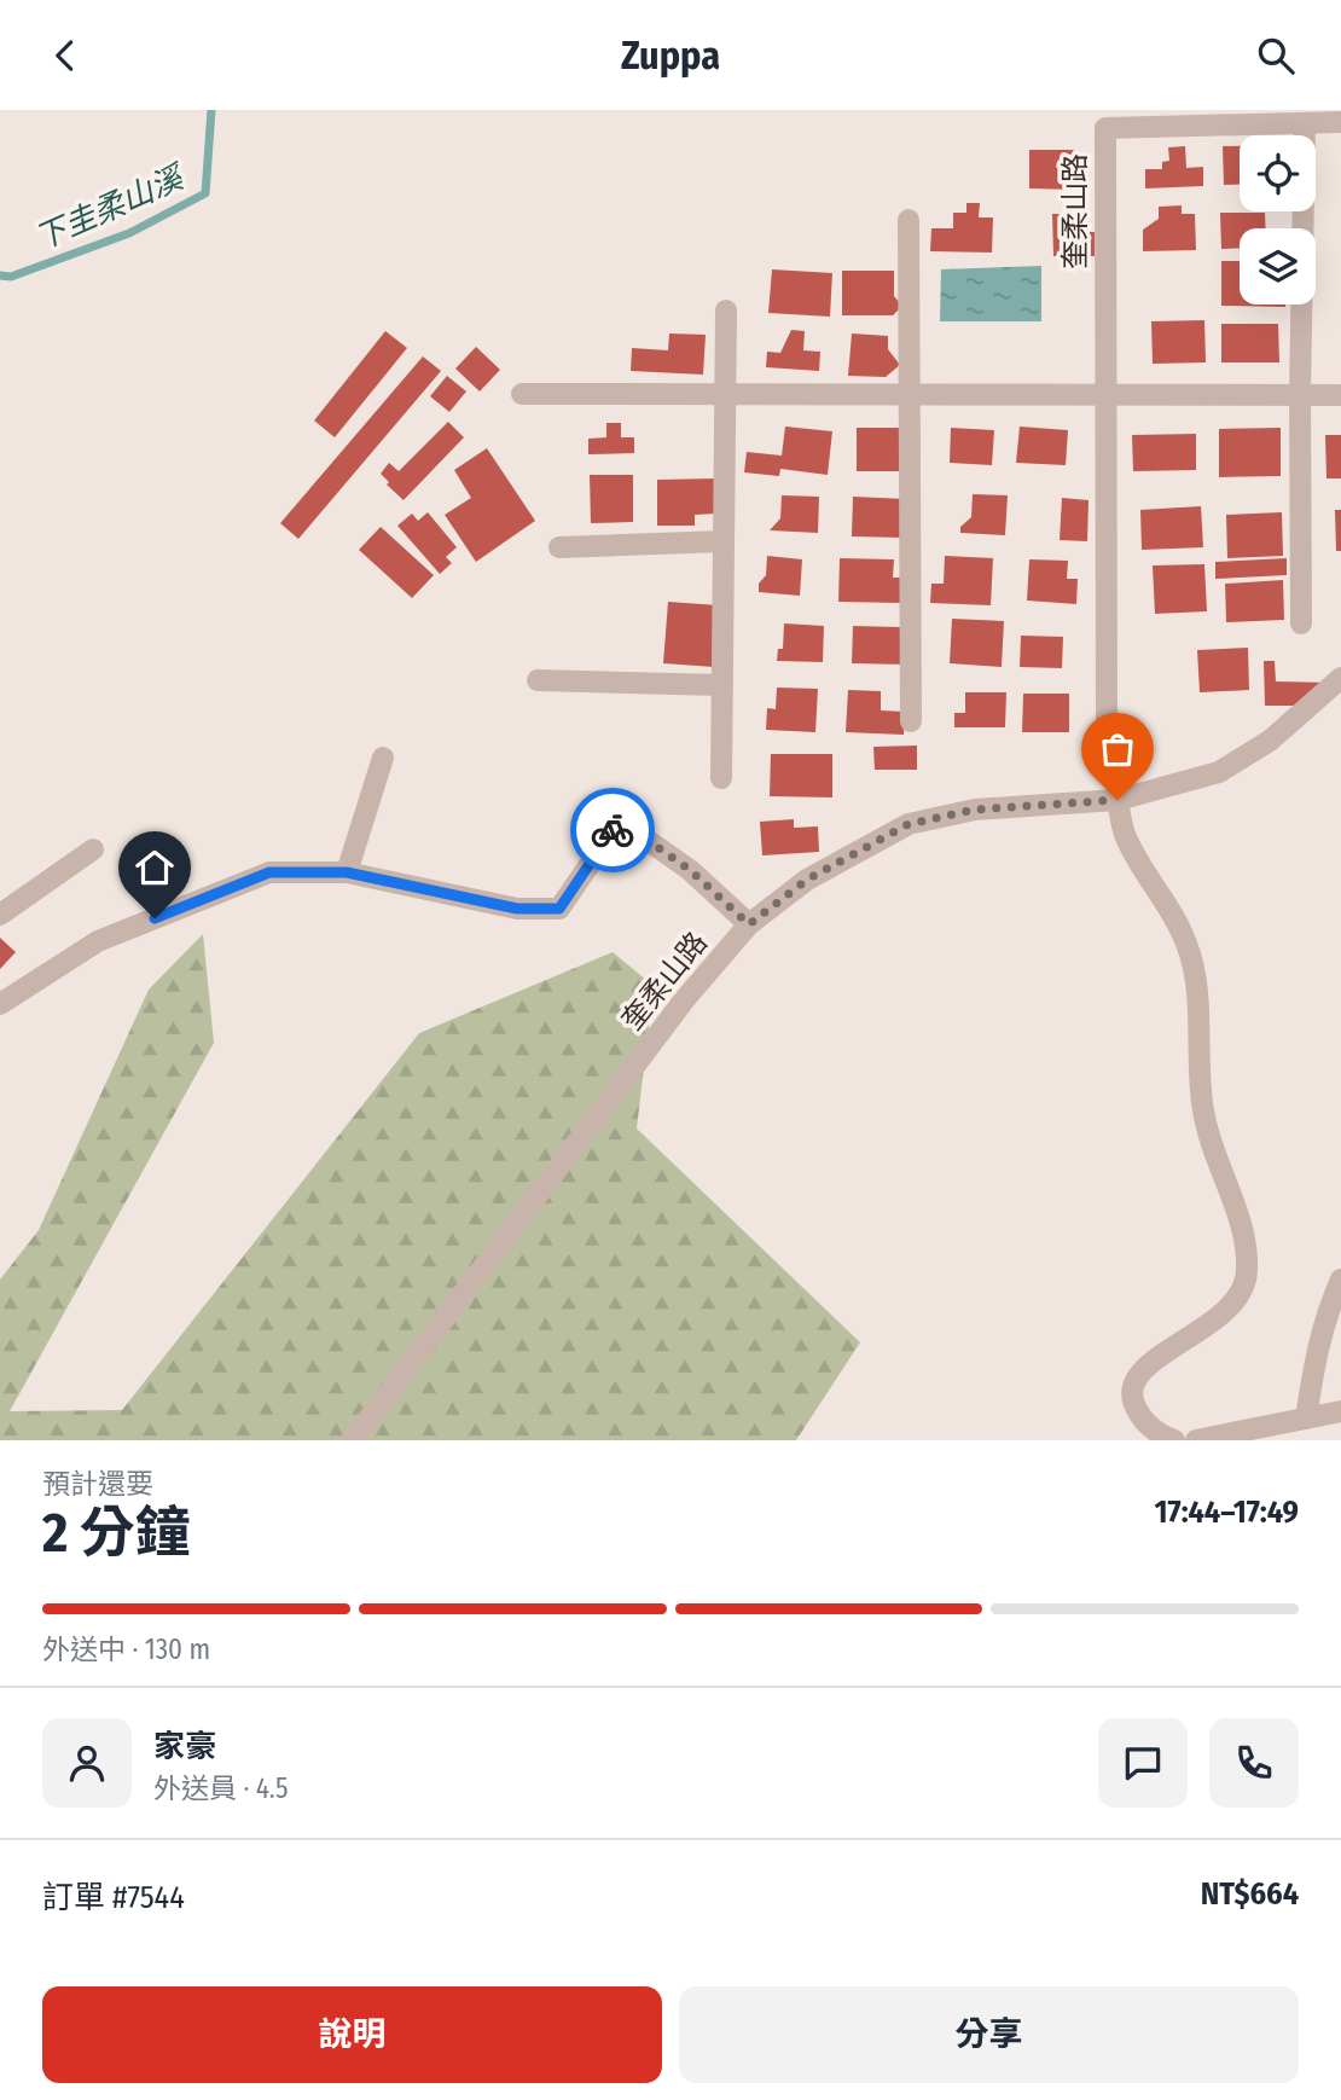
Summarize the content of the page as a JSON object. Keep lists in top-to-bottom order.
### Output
{
  "streets": {
    "street": ["奎柔山路"]
  },
  "water": ["下圭柔山溪"],
  "page": {
    "header": "Zuppa",
    "heading": ["2 分鐘", "預計還要", "17:44–17:49"],
    "panel": [
      "家豪",
      "外送員 · 4.5",
      "訂單 #7544",
      "NT$664"
    ],
    "bar": "外送中 · 130 m",
    "buttons": ["說明", "分享"]
  }
}
